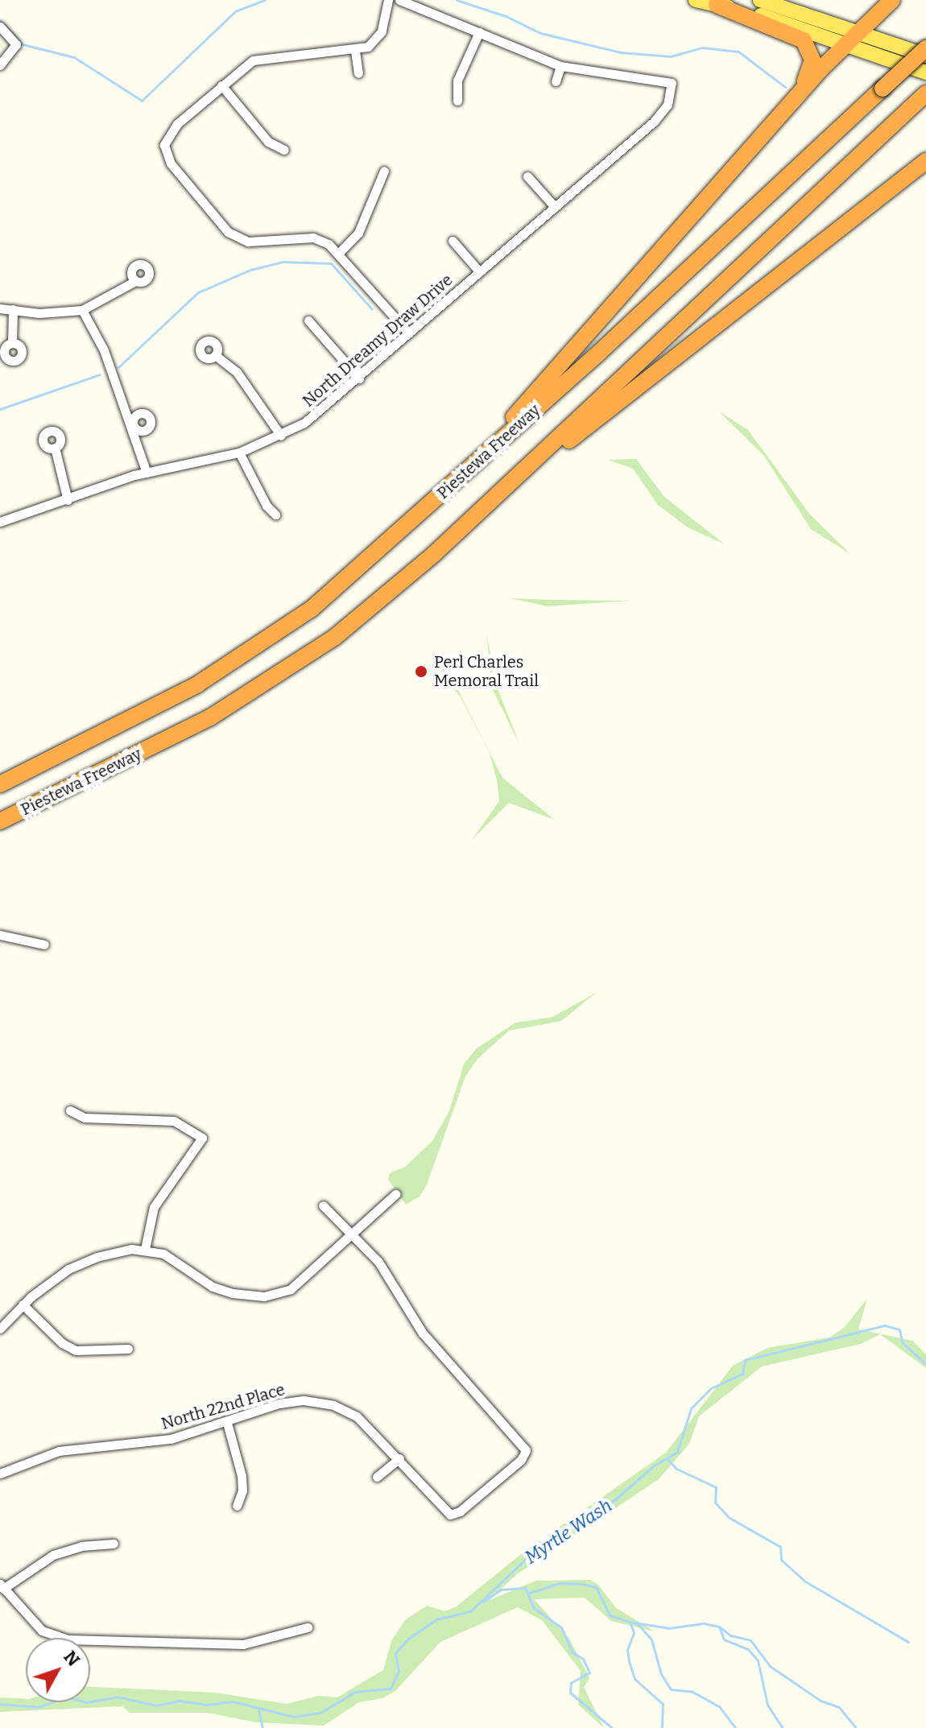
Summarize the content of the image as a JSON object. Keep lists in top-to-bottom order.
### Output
{
  "streets": {
    "highway": ["Piestewa Freeway"],
    "street": ["North Dreamy Draw Drive", "North 22nd Place"]
  },
  "water": ["Myrtle Wash"],
  "places": ["Perl Charles Memoral Trail"],
  "north": "top right"
}
